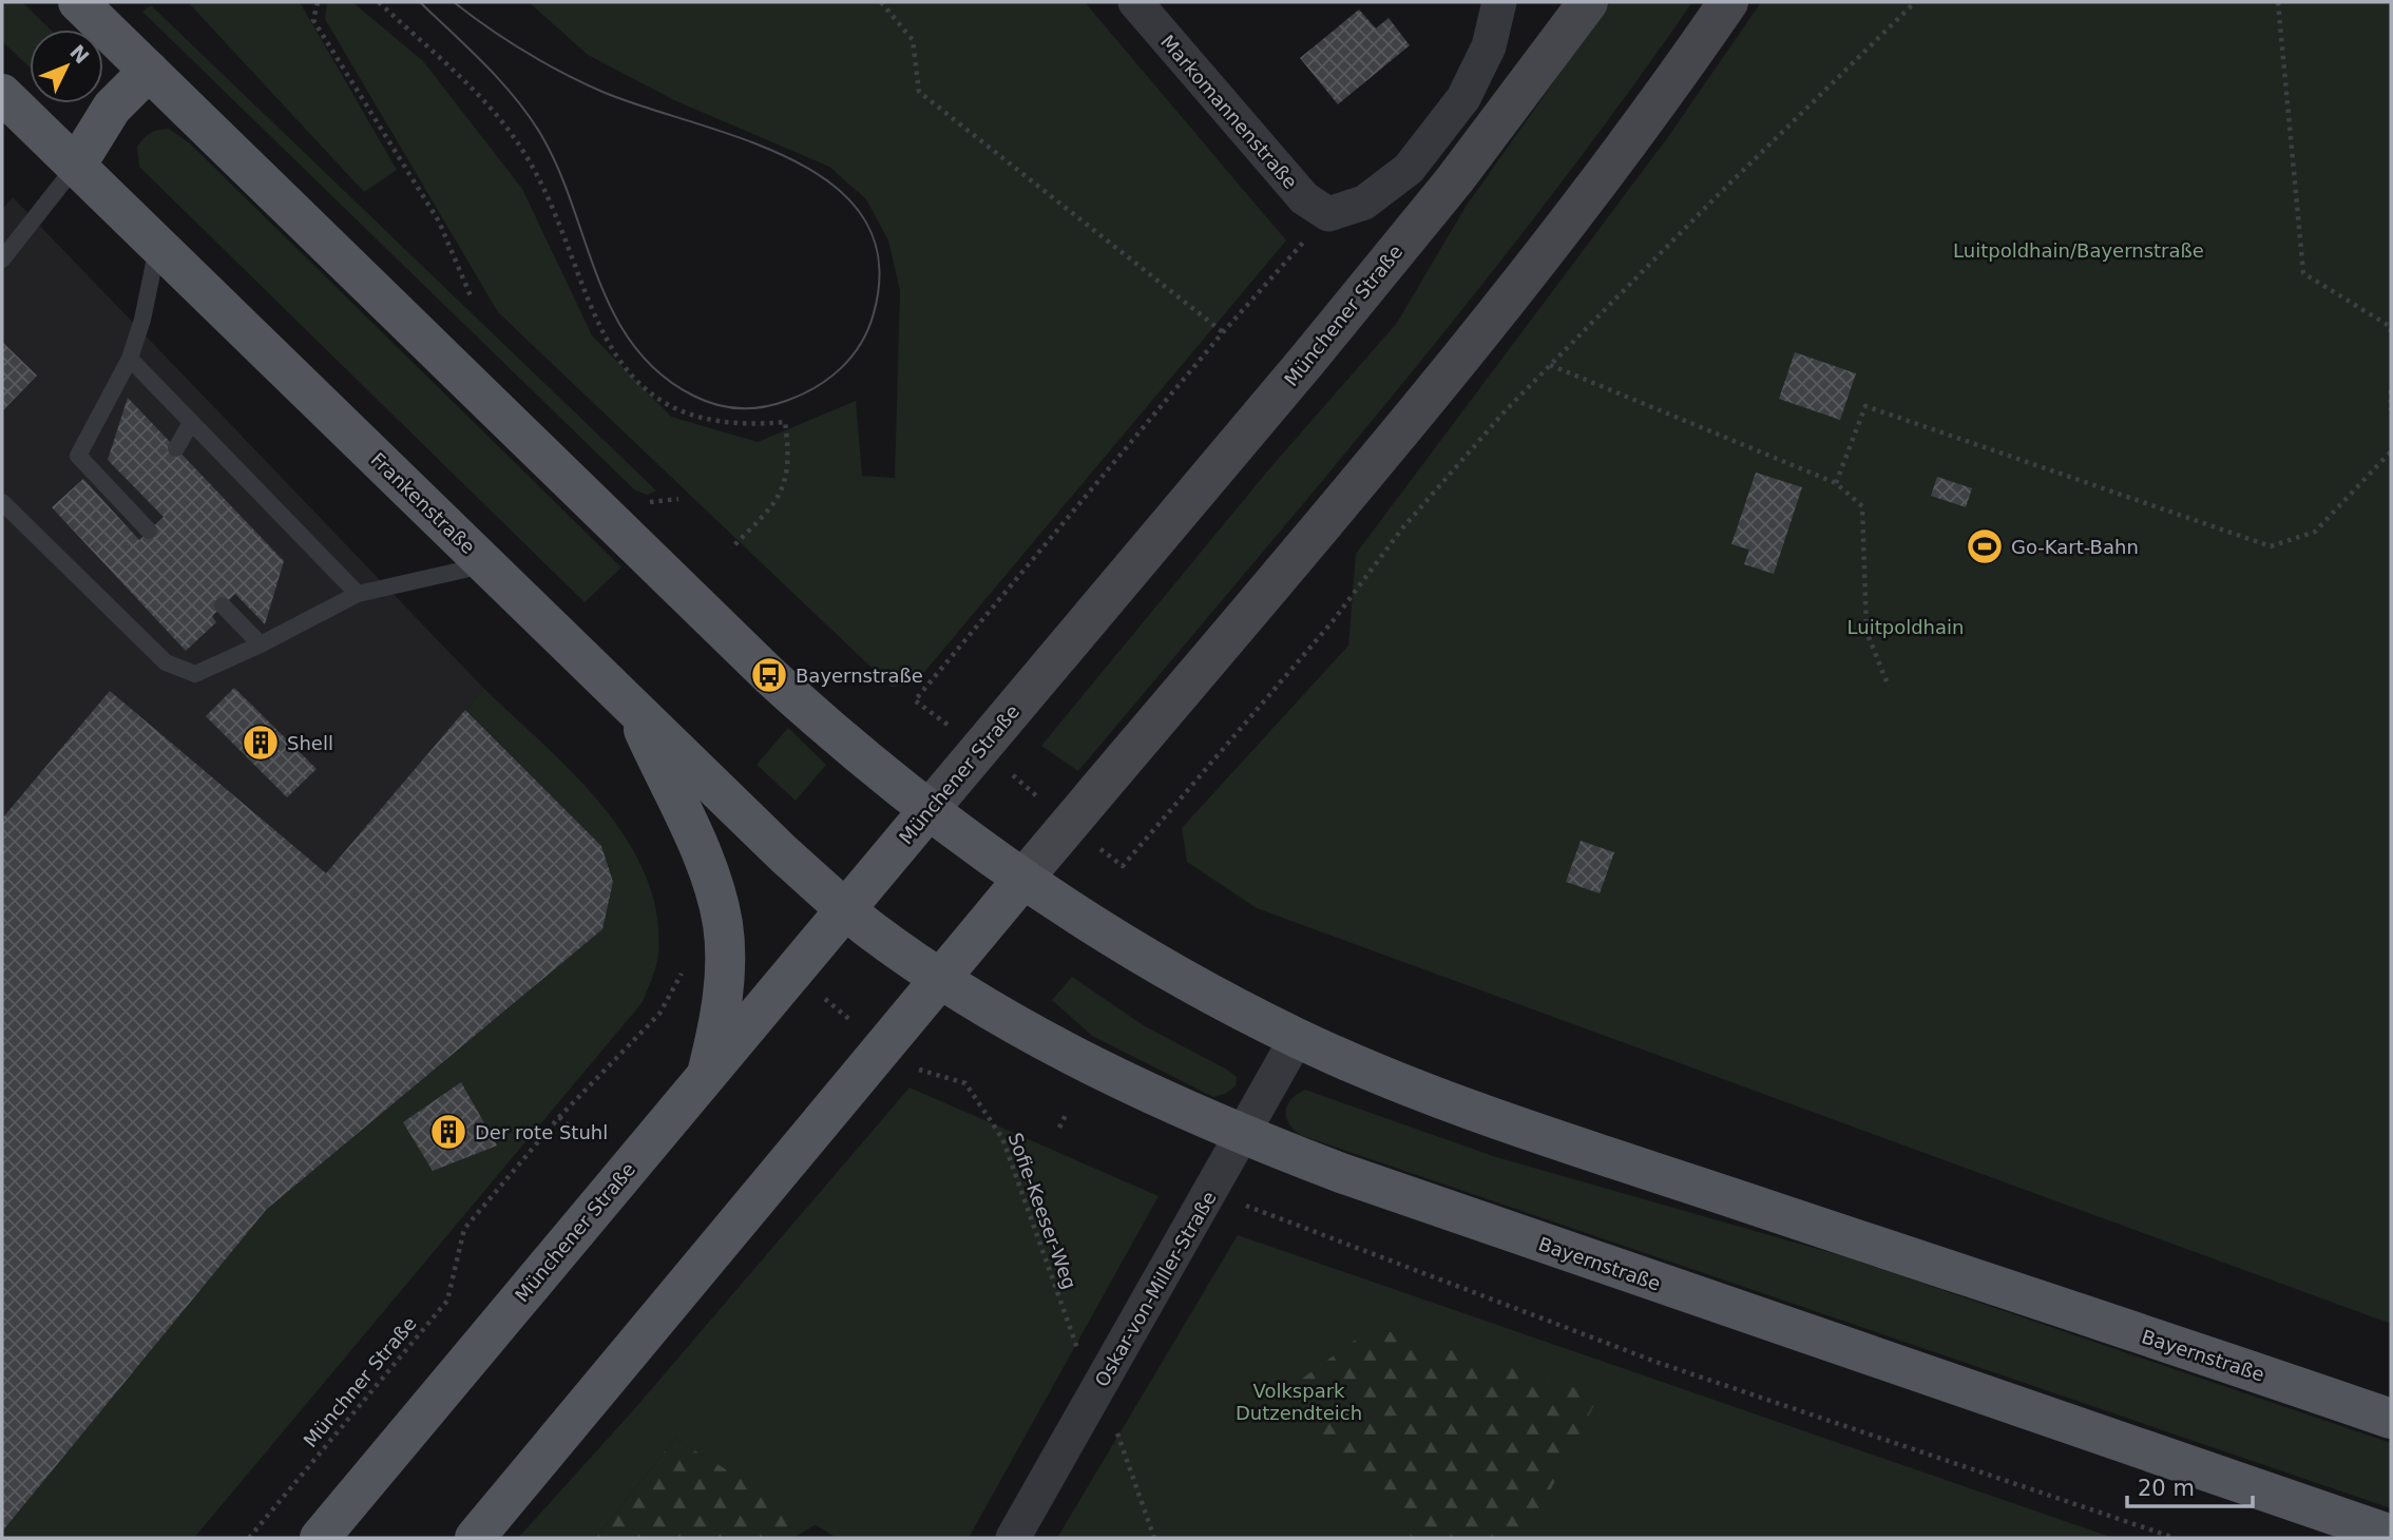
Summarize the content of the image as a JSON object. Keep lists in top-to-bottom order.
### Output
{
  "streets": {
    "main road": ["Münchener Straße", "Frankenstraße", "Bayernstraße"],
    "street": ["Markomannenstraße", "Oskar-von-Miller-Straße"],
    "path": ["Sofie-Keeser-Weg", "Münchner Straße"]
  },
  "crossings": [
    ["Münchener Straße", "Frankenstraße"],
    ["Münchener Straße", "Bayernstraße"],
    ["Frankenstraße", "Bayernstraße"],
    ["Bayernstraße", "Oskar-von-Miller-Straße"]
  ],
  "parks": ["Luitpoldhain/Bayernstraße", "Luitpoldhain", "Volkspark Dutzendteich"],
  "places": {
    "sports": ["Go-Kart-Bahn"],
    "bus stop": ["Bayernstraße"],
    "building": ["Shell", "Der rote Stuhl"]
  },
  "scale_bar": "20 m",
  "north": "top right"
}
